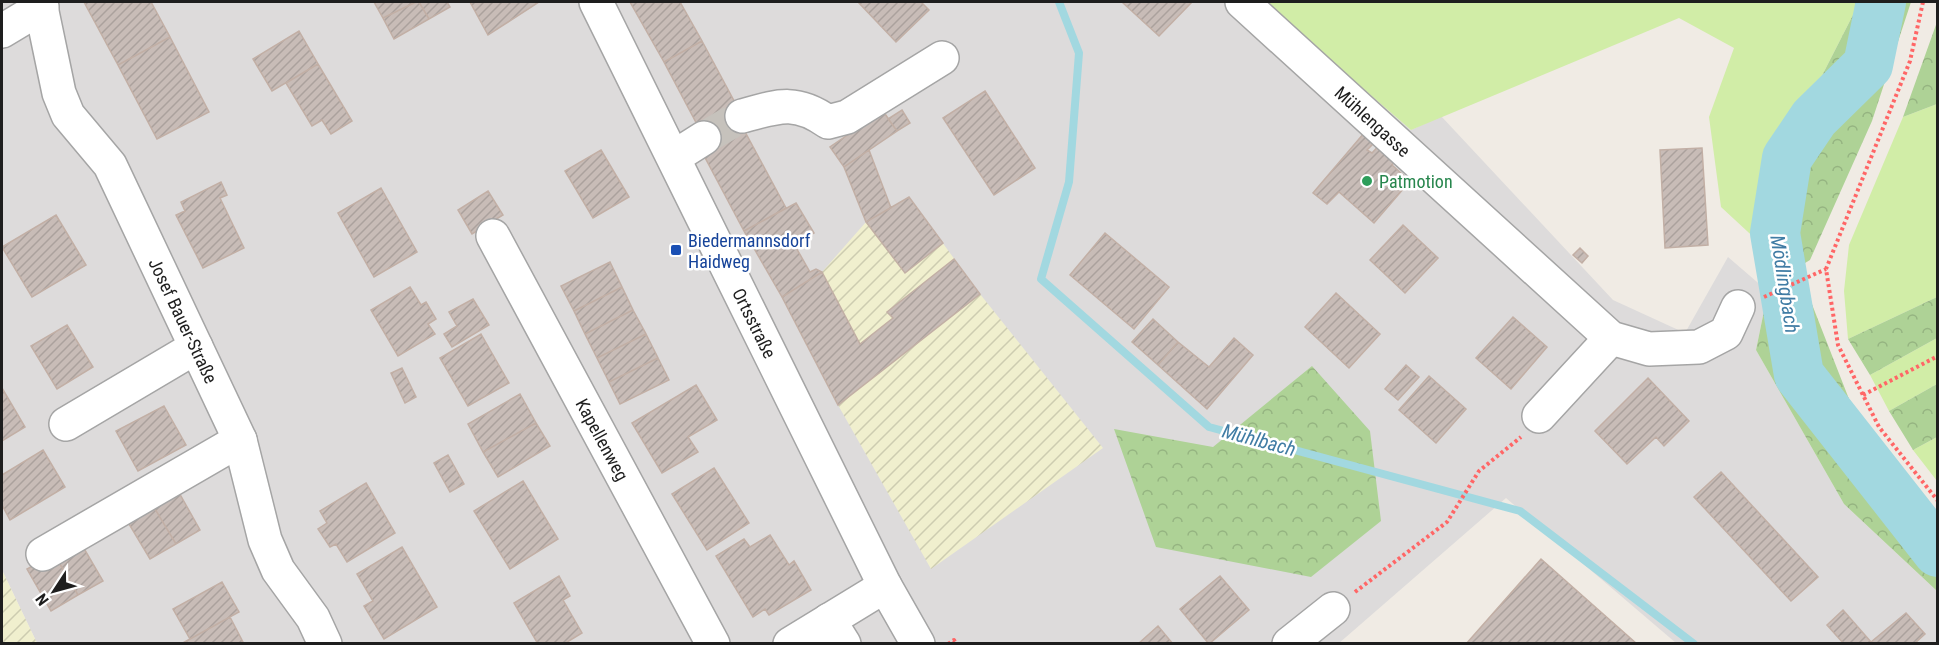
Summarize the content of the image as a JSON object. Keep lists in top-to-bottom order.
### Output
{
  "streets": {
    "street": [
      "Mühlengasse",
      "Josef Bauer-Straße",
      "Ortsstraße",
      "Kapellenweg"
    ]
  },
  "water": ["Mödlingbach", "Mühlbach"],
  "places": {
    "other": ["Patmotion"],
    "transit": ["Biedermannsdorf Haidweg"]
  },
  "north": "bottom left"
}
